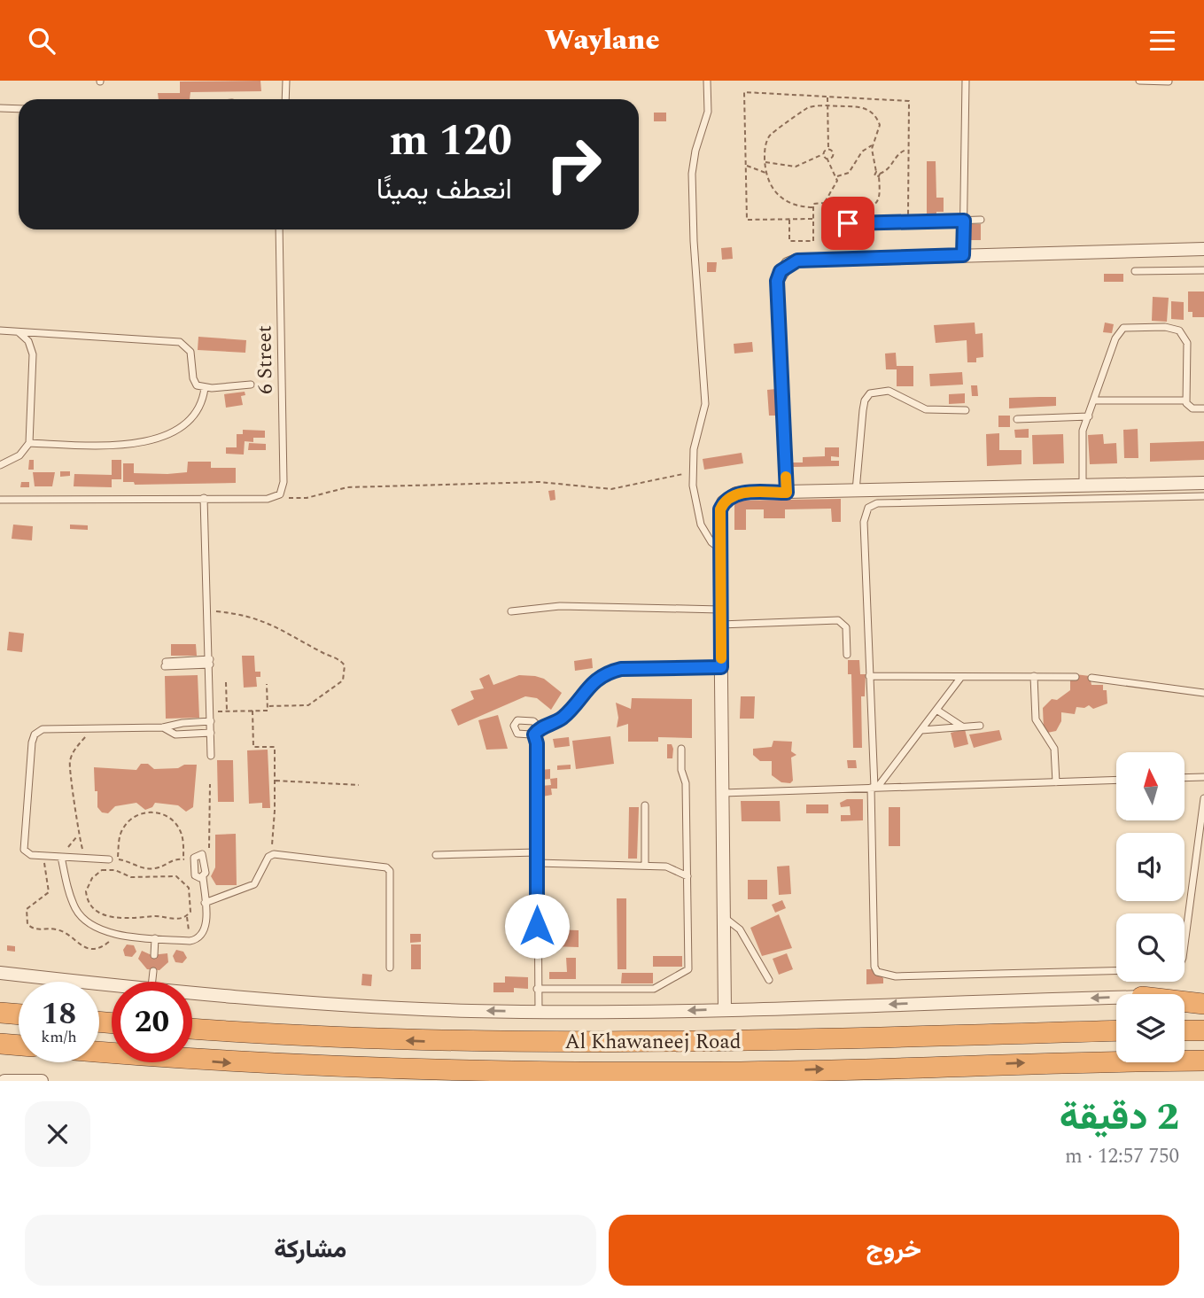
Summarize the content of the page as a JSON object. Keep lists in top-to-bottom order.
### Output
{
  "streets": {
    "highway": ["Al Khawaneej Road"],
    "lane": ["6 Street"]
  },
  "north": "top",
  "page": {
    "header": "Waylane",
    "turn": ["120 m", "انعطف يمينًا"],
    "speed": "18 km/h",
    "limit": "20",
    "heading": ["2 دقيقة", "750 m · 12:57"],
    "buttons": ["خروج", "مشاركة"]
  }
}
